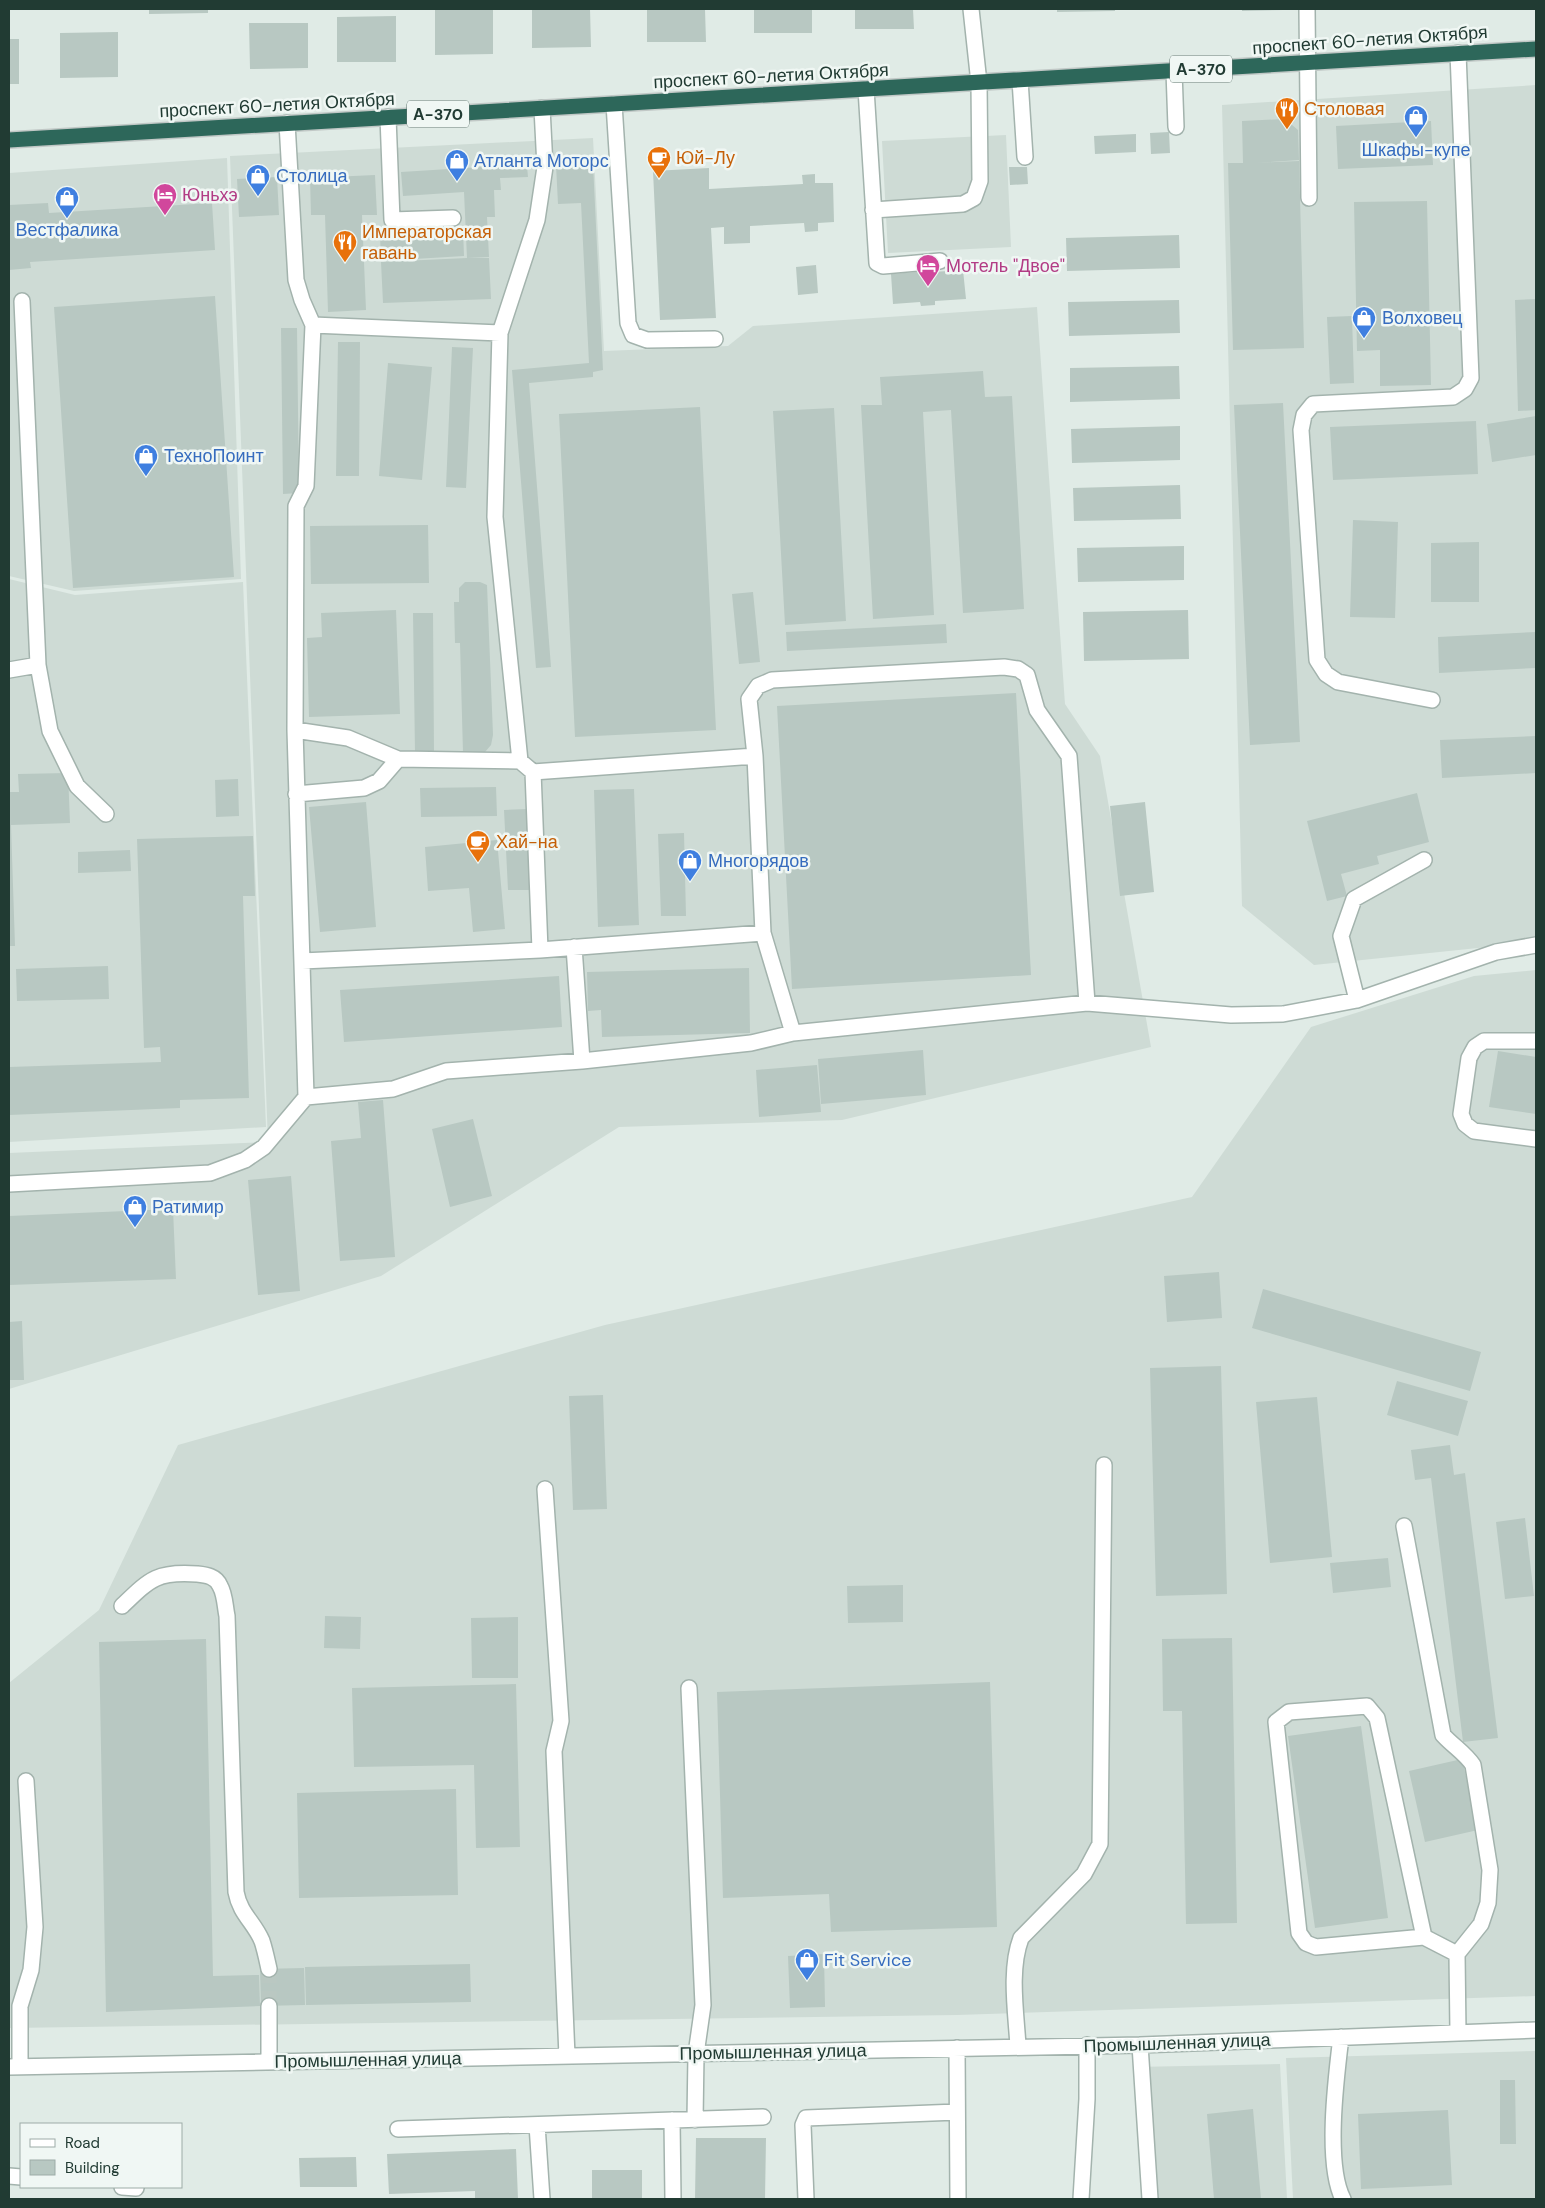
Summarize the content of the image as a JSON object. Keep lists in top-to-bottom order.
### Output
{
  "streets": {
    "highway": ["проспект 60-летия Октября", "А-370"],
    "street": ["Промышленная улица"]
  },
  "places": {
    "restaurant": ["Столовая", "Императорская гавань"],
    "shop": [
      "Шкафы-купе",
      "Атланта Моторс",
      "Столица",
      "Вестфалика",
      "Волховец",
      "ТехноПоинт",
      "Многорядов",
      "Ратимир",
      "Fit Service"
    ],
    "cafe": ["Юй-Лу", "Хай-на"],
    "hotel": ["Юньхэ", "Мотель \"Двое\""]
  },
  "legend": ["Road", "Building"]
}
